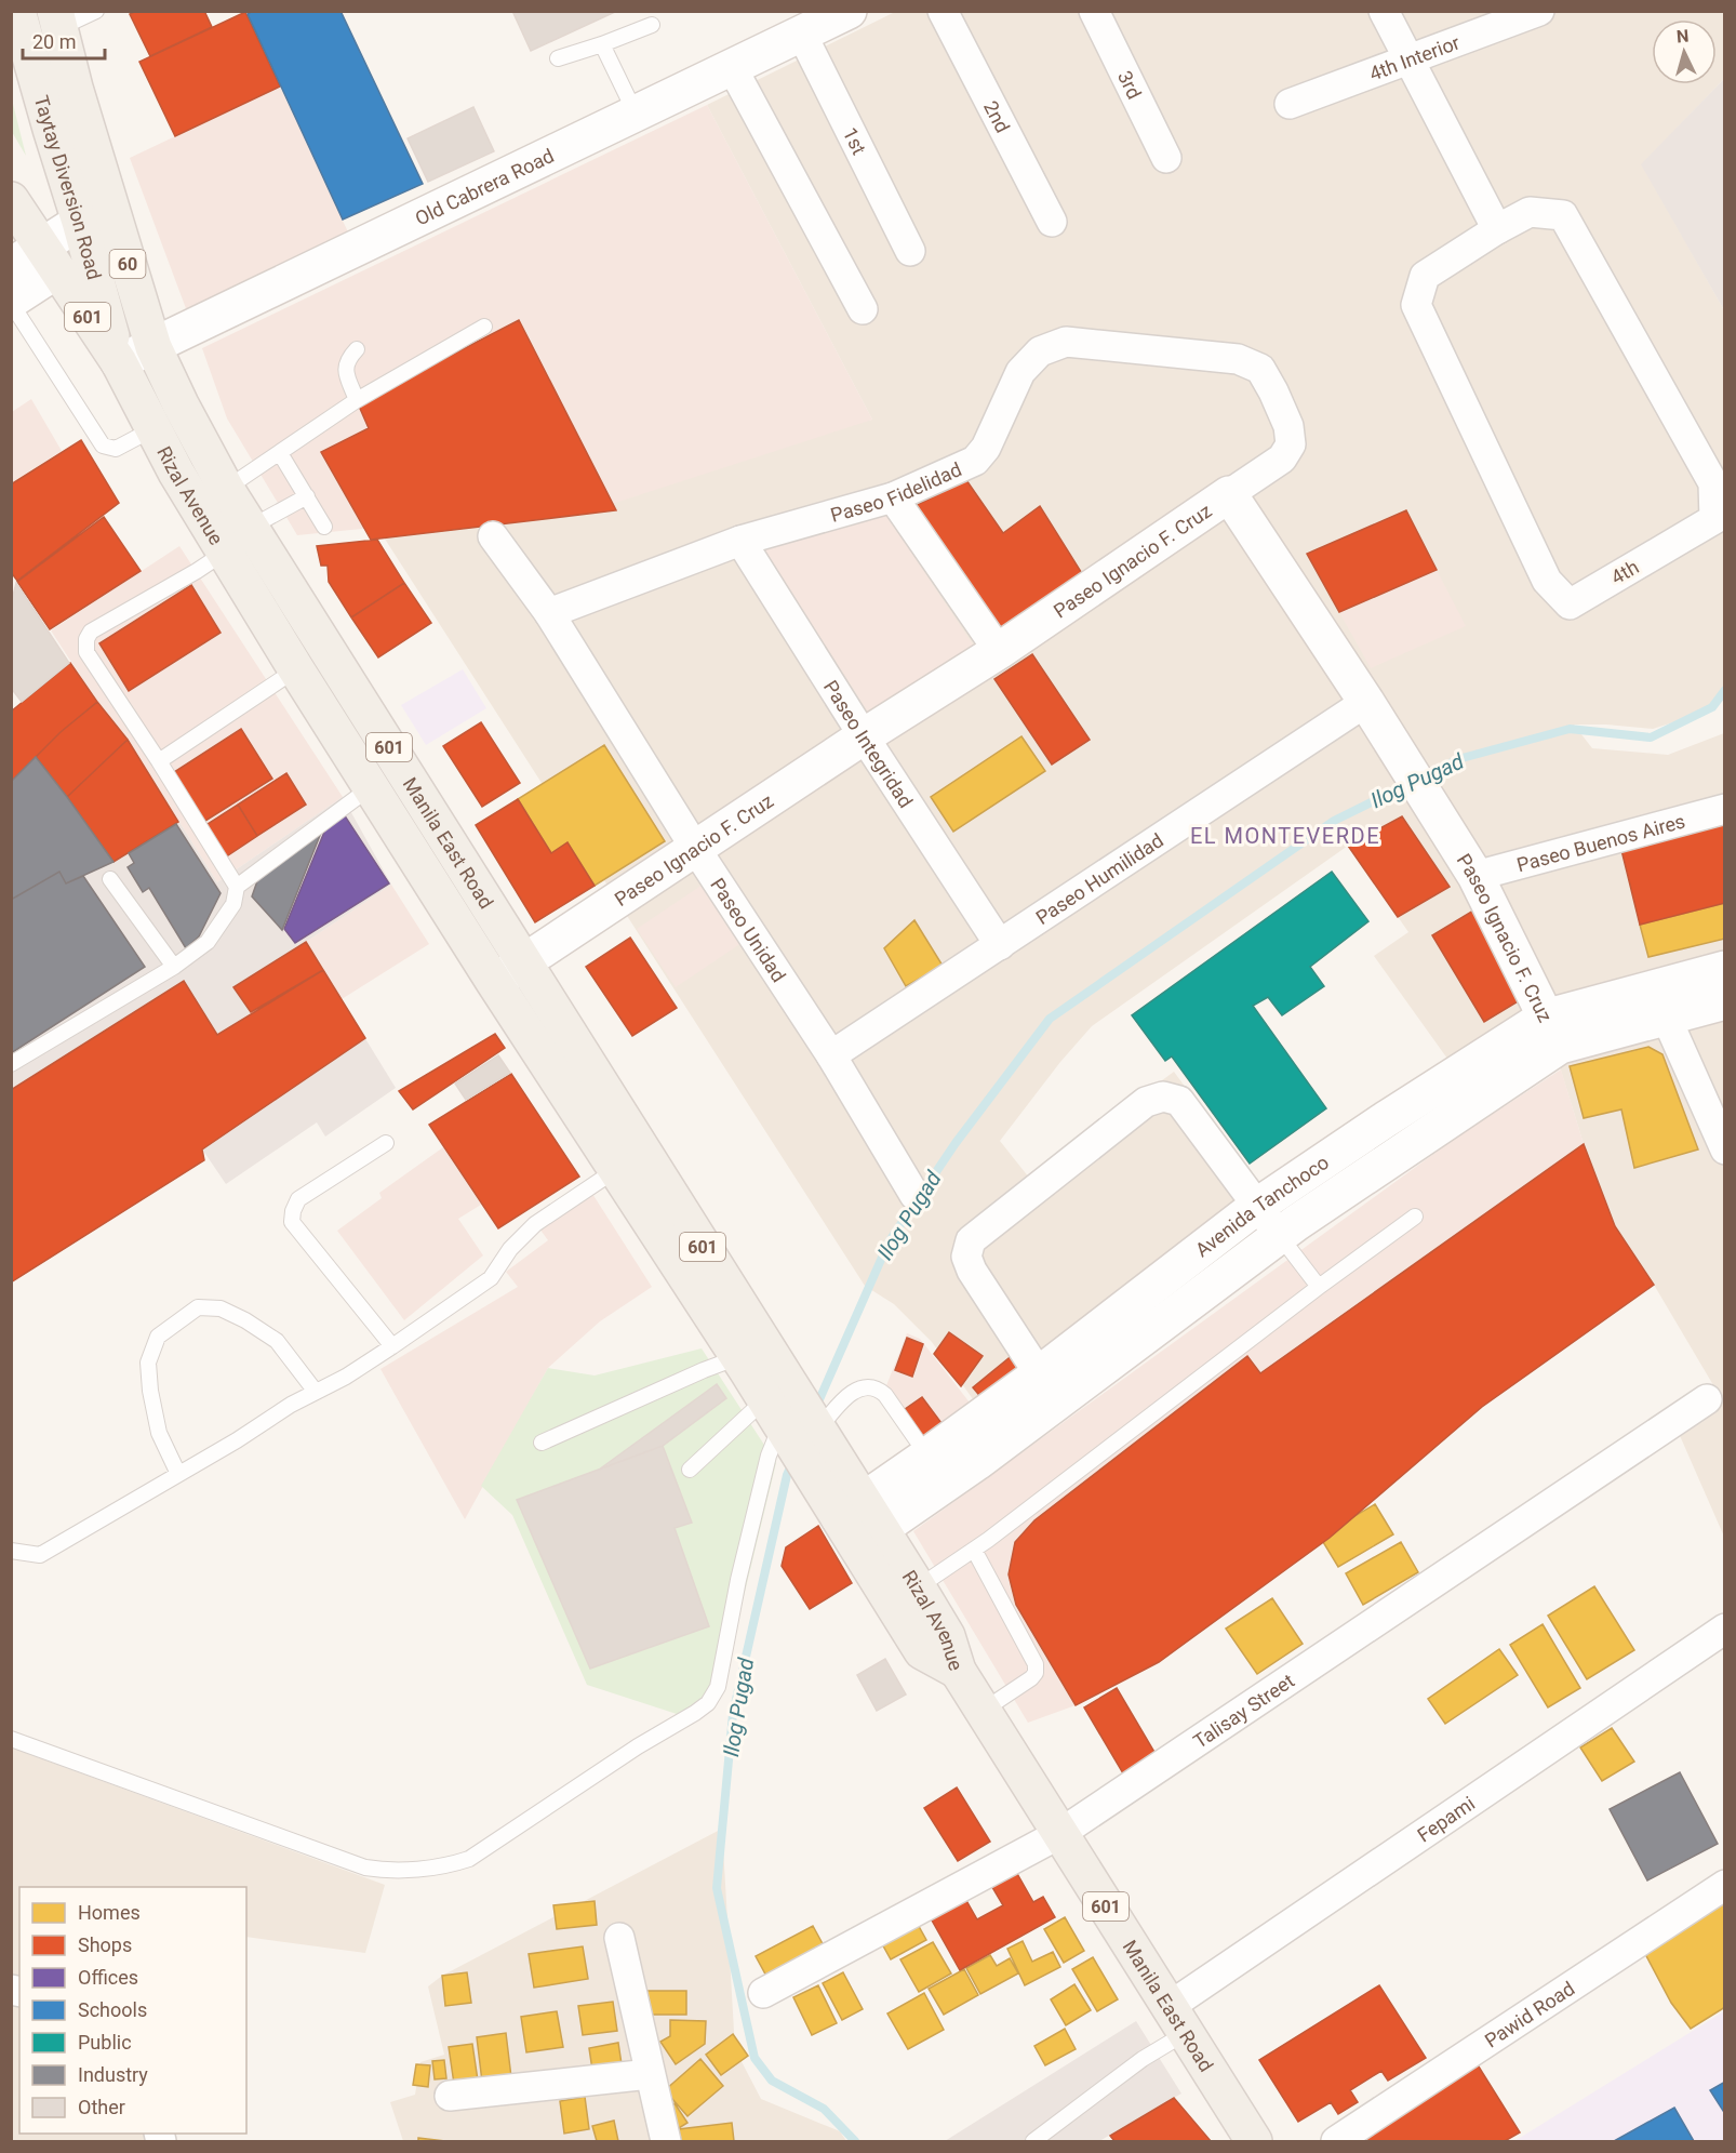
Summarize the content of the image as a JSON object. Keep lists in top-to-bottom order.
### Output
{
  "streets": {
    "main road": [
      "Taytay Diversion Road",
      "60",
      "601",
      "Rizal Avenue",
      "Manila East Road"
    ],
    "street": [
      "4th Interior",
      "3rd",
      "2nd",
      "1st",
      "Old Cabrera Road",
      "Paseo Fidelidad",
      "Paseo Ignacio F. Cruz",
      "4th",
      "Paseo Integridad",
      "Paseo Buenos Aires",
      "Paseo Humilidad",
      "Paseo Unidad",
      "Avenida Tanchoco",
      "Talisay Street",
      "Fepami",
      "Pawid Road"
    ]
  },
  "crossings": [
    ["1st", "Old Cabrera Road"],
    ["Taytay Diversion Road", "Old Cabrera Road"],
    ["Taytay Diversion Road", "Rizal Avenue"],
    ["Old Cabrera Road", "Rizal Avenue"],
    ["Paseo Fidelidad", "Paseo Ignacio F. Cruz"],
    ["Paseo Fidelidad", "Paseo Integridad"],
    ["Paseo Fidelidad", "Paseo Unidad"],
    ["Rizal Avenue", "Manila East Road"],
    ["Rizal Avenue", "Avenida Tanchoco"],
    ["Paseo Ignacio F. Cruz", "Paseo Integridad"],
    ["Paseo Ignacio F. Cruz", "Manila East Road"],
    ["Paseo Ignacio F. Cruz", "Paseo Buenos Aires"],
    ["Paseo Ignacio F. Cruz", "Paseo Humilidad"],
    ["Paseo Ignacio F. Cruz", "Paseo Unidad"],
    ["Paseo Ignacio F. Cruz", "Avenida Tanchoco"],
    ["Paseo Integridad", "Paseo Humilidad"],
    ["Manila East Road", "Talisay Street"],
    ["Manila East Road", "Fepami"],
    ["Paseo Humilidad", "Paseo Unidad"]
  ],
  "districts": ["EL MONTEVERDE"],
  "water": ["Ilog Pugad"],
  "legend": [
    "Homes",
    "Shops",
    "Offices",
    "Schools",
    "Public",
    "Industry",
    "Other"
  ],
  "scale_bar": "20 m",
  "north": "top"
}
